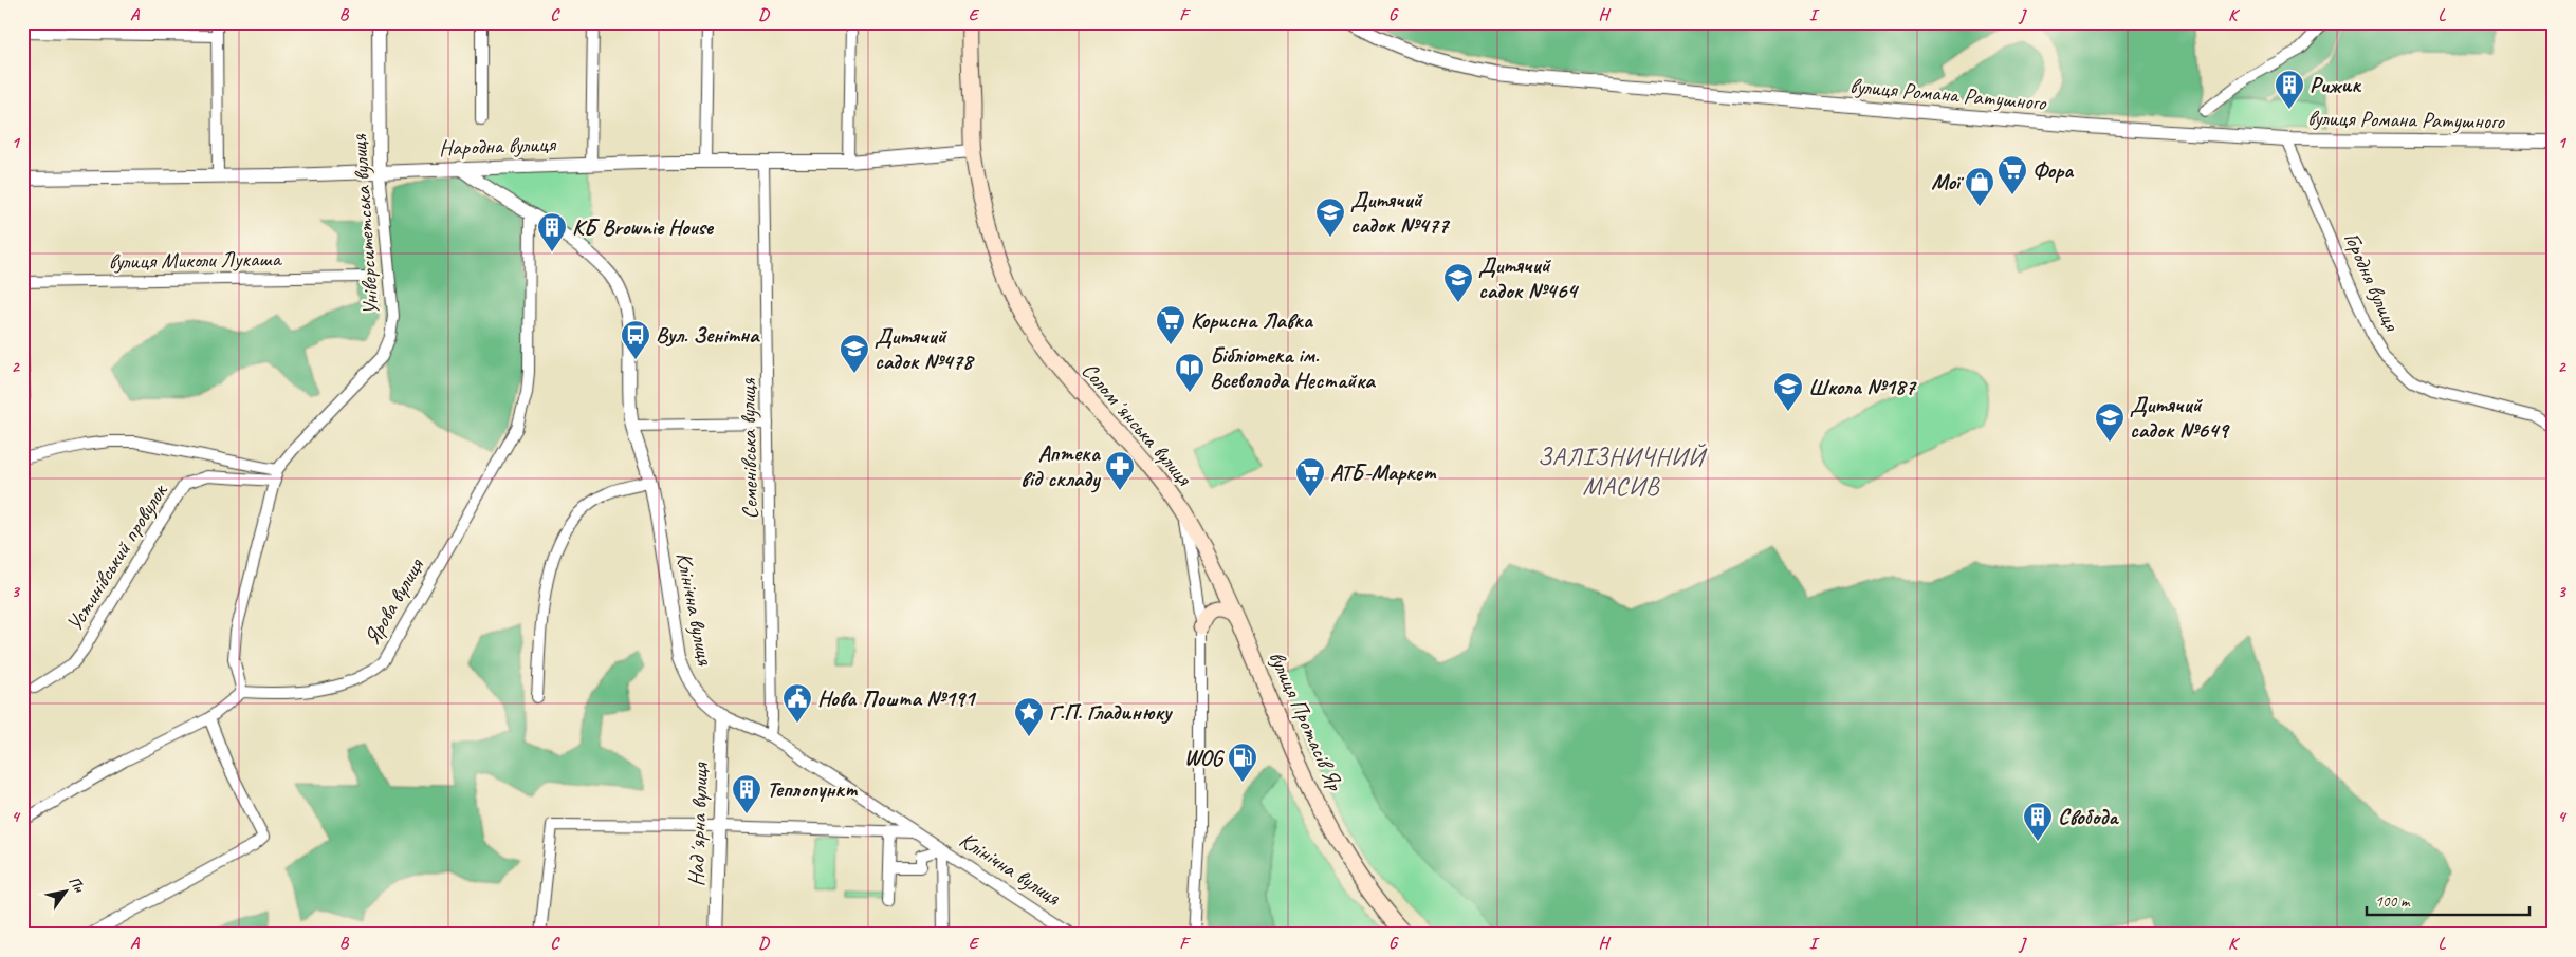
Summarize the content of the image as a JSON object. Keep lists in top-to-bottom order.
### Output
{
  "streets": {
    "main road": ["Соломʼянська вулиця", "вулиця Протасів Яр"],
    "street": [
      "вулиця Романа Ратушного",
      "Народна вулиця",
      "Університетська вулиця",
      "вулиця Миколи Лукаша",
      "Городня вулиця",
      "Семенівська вулиця",
      "Устинівський провулок",
      "Ярова вулиця",
      "Клінічна вулиця",
      "Надʼярна вулиця"
    ]
  },
  "crossings": [
    ["вулиця Романа Ратушного", "Городня вулиця"],
    ["Народна вулиця", "Університетська вулиця"],
    ["Народна вулиця", "Соломʼянська вулиця"],
    ["Народна вулиця", "Семенівська вулиця"],
    ["Народна вулиця", "Клінічна вулиця"],
    ["Університетська вулиця", "Устинівський провулок"],
    ["Університетська вулиця", "Ярова вулиця"],
    ["Соломʼянська вулиця", "вулиця Протасів Яр"],
    ["Семенівська вулиця", "Клінічна вулиця"],
    ["Ярова вулиця", "Клінічна вулиця"],
    ["Клінічна вулиця", "Надʼярна вулиця"]
  ],
  "districts": ["ЗАЛІЗНИЧНИЙ МАСИВ"],
  "places": {
    "building": [
      "Рижик",
      "КБ Brownie House",
      "Теплопункт",
      "Свобода"
    ],
    "supermarket": ["Фора", "Корисна Лавка", "АТБ-Маркет"],
    "shop": ["Мої"],
    "school or university": [
      "Дитячий садок №477",
      "Дитячий садок №464",
      "Дитячий садок №478",
      "Школа №187",
      "Дитячий садок №649"
    ],
    "bus stop": ["Вул. Зенітна"],
    "library": ["Бібліотека ім. Всеволода Нестайка"],
    "pharmacy": ["Аптека від складу"],
    "public building": ["Нова Пошта №191"],
    "place": ["Г.П. Гладинюку"],
    "fuel station": ["WOG"]
  },
  "scale_bar": "100 m",
  "north": "top right",
  "grid": {
    "columns": [
      "A",
      "B",
      "C",
      "D",
      "E",
      "F",
      "G",
      "H",
      "I",
      "J",
      "K",
      "L"
    ],
    "rows": [
      "1",
      "2",
      "3",
      "4"
    ]
  }
}
